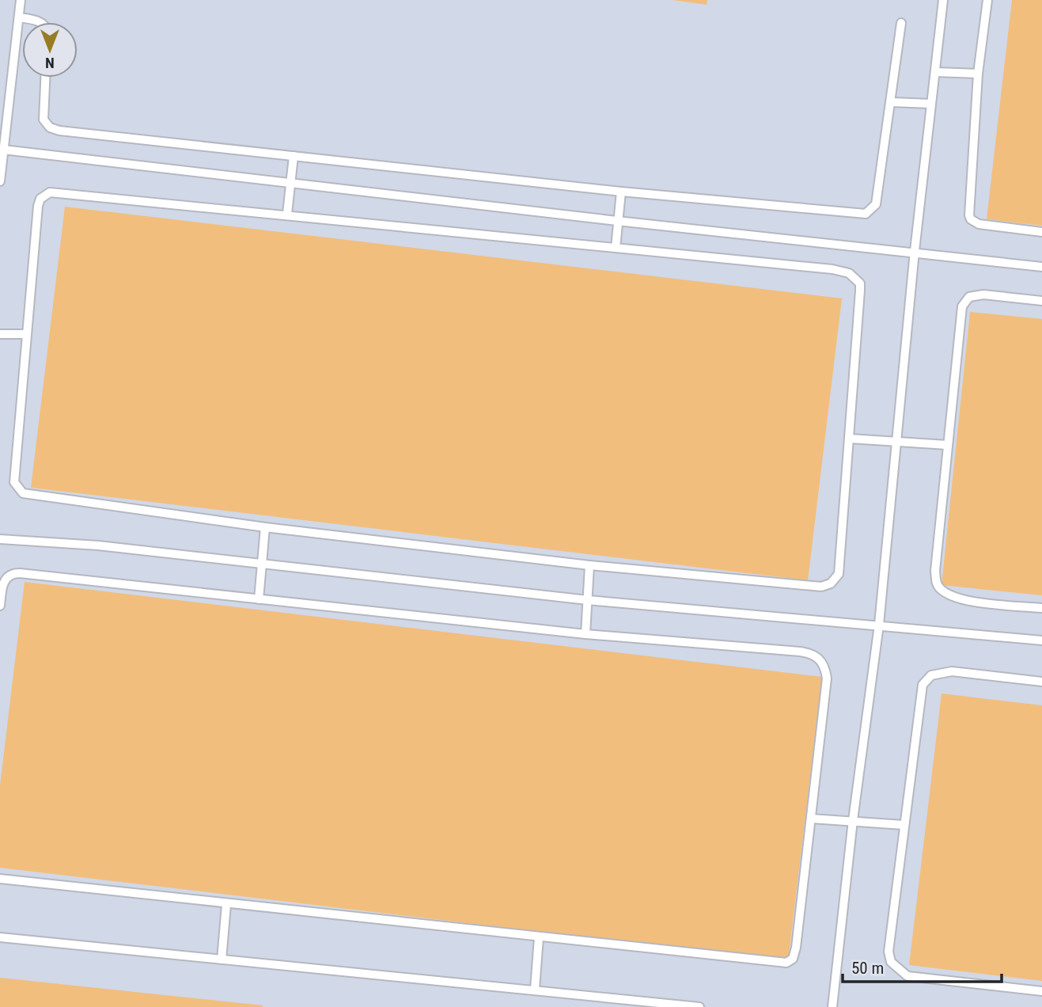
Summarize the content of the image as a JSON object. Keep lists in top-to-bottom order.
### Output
{
  "scale_bar": "50 m",
  "north": "bottom"
}
